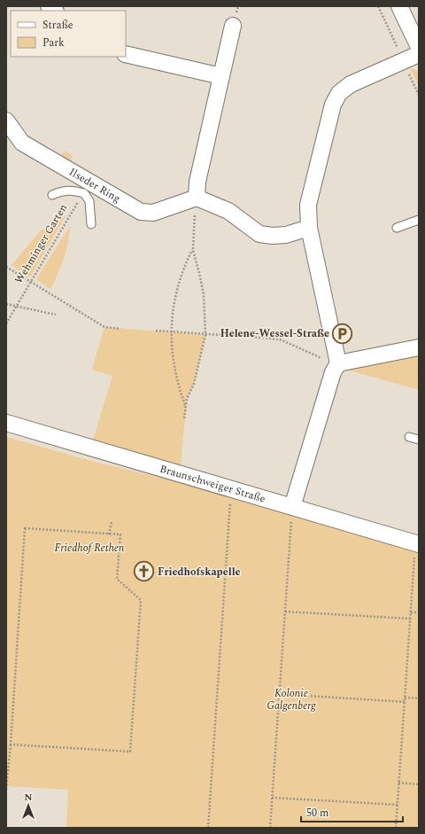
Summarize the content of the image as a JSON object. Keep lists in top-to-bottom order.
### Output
{
  "streets": {
    "street": ["Ilseder Ring", "Braunschweiger Straße"],
    "lane": ["Wehminger Garten"]
  },
  "parks": ["Friedhof Rethen", "Kolonie Galgenberg"],
  "places": {
    "parking": ["Helene-Wessel-Straße"],
    "church": ["Friedhofskapelle"]
  },
  "legend": ["Straße", "Park"],
  "scale_bar": "50 m",
  "north": "top"
}
